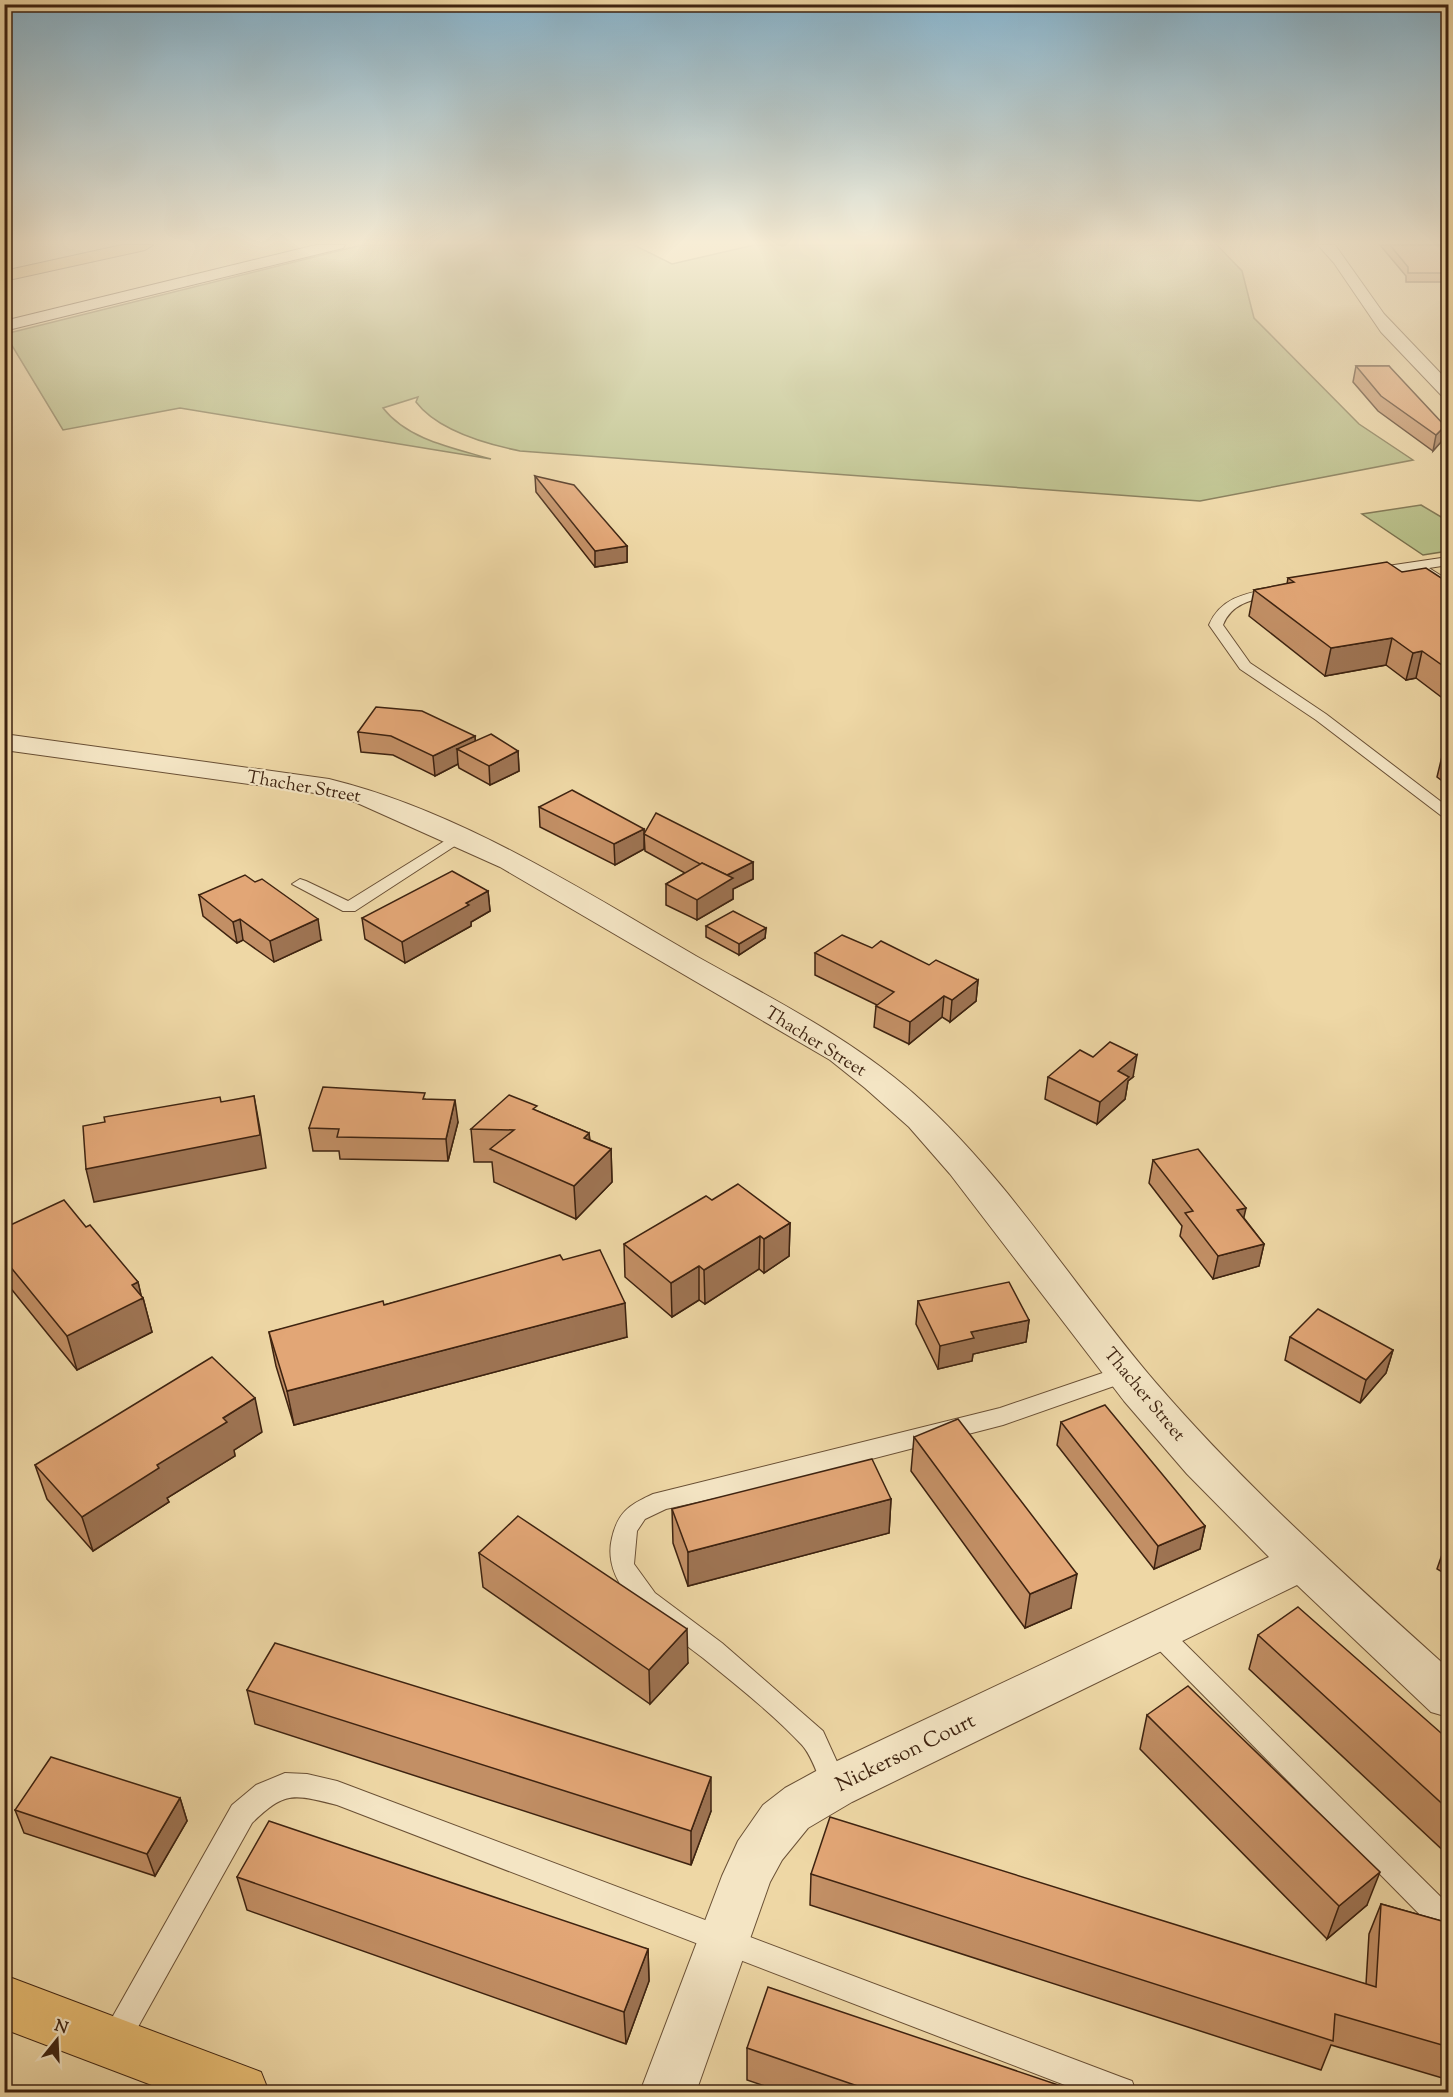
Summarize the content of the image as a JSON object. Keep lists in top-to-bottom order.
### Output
{
  "streets": {
    "street": ["Thacher Street", "Nickerson Court"]
  },
  "crossings": [
    ["Thacher Street", "Nickerson Court"]
  ],
  "north": "top"
}
